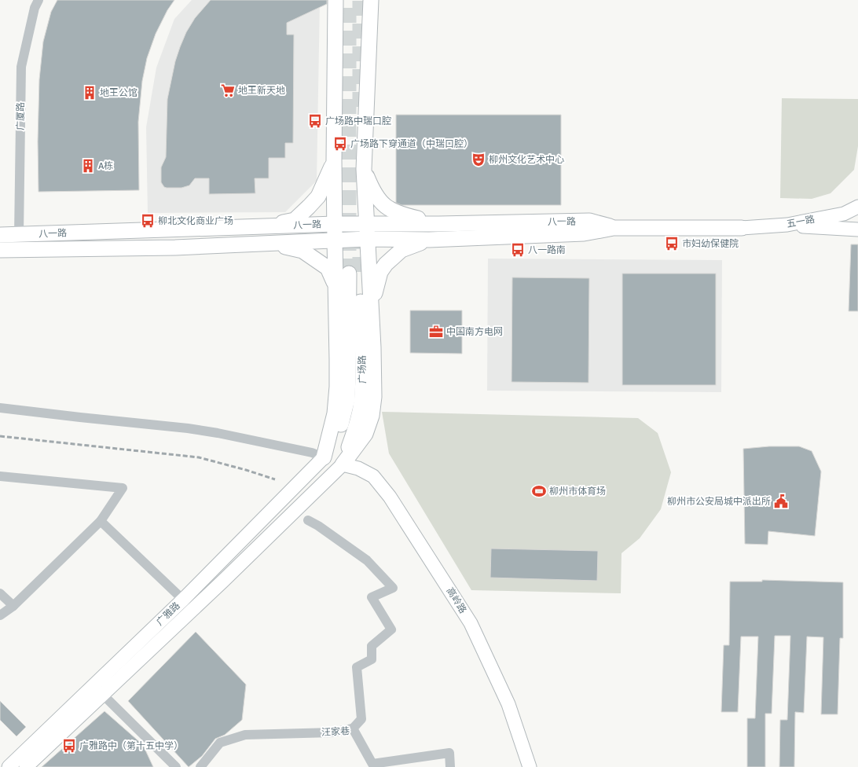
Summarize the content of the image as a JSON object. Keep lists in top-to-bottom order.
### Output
{
  "streets": {
    "main road": [
      "八一路",
      "五一路",
      "广场路",
      "高岭路",
      "广雅路"
    ],
    "street": ["广厦路", "汪家巷"]
  },
  "crossings": [
    ["广厦路", "八一路"],
    ["八一路", "五一路"],
    ["广场路", "高岭路"],
    ["广场路", "广雅路"],
    ["高岭路", "广雅路"]
  ],
  "places": {
    "supermarket": ["地王新天地"],
    "building": ["地王公馆", "A栋"],
    "bus stop": [
      "广场路中瑞口腔",
      "广场路下穿通道（中瑞口腔）",
      "柳北文化商业广场",
      "市妇幼保健院",
      "八一路南",
      "广雅路中（第十五中学）"
    ],
    "theatre": ["柳州文化艺术中心"],
    "office": ["中国南方电网"],
    "sports": ["柳州市体育场"],
    "public building": ["柳州市公安局城中派出所"]
  }
}
